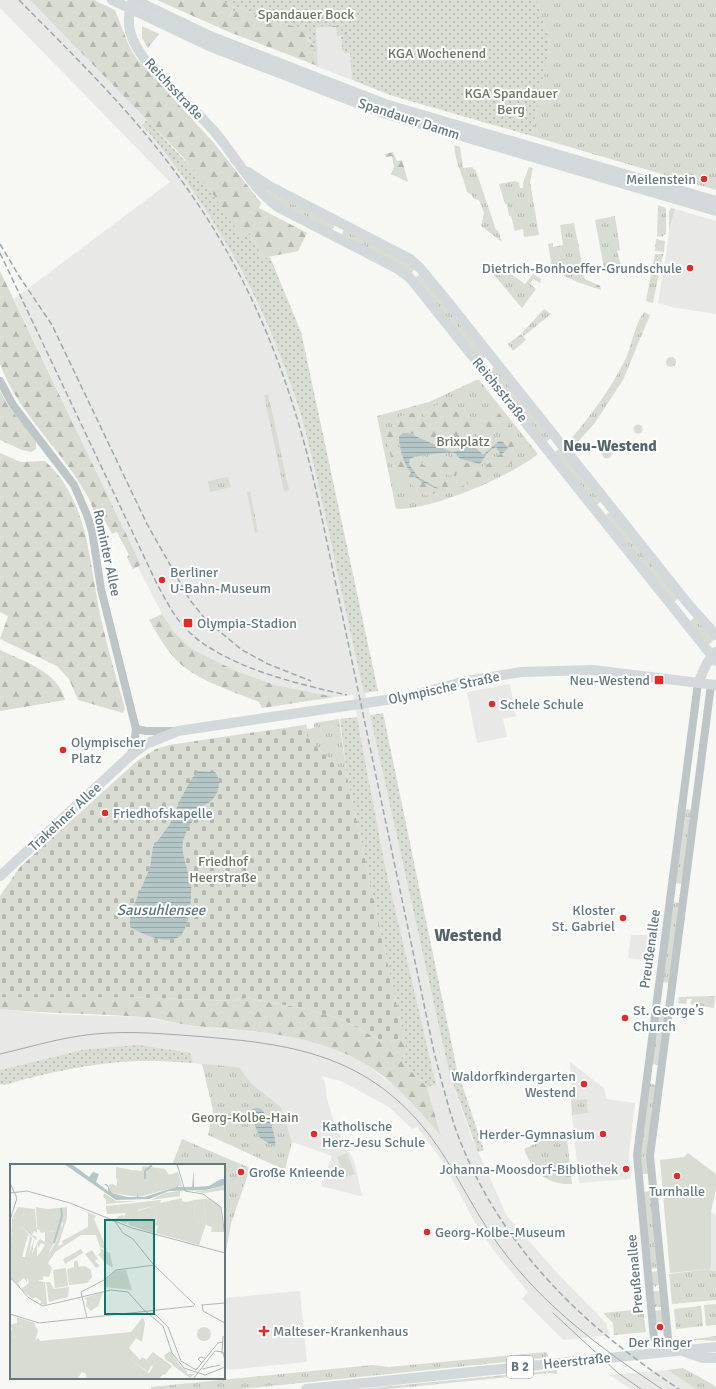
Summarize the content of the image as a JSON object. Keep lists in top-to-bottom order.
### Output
{
  "streets": {
    "main road": [
      "Reichsstraße",
      "Spandauer Damm",
      "Olympische Straße",
      "Trakehner Allee",
      "Heerstraße",
      "B 2"
    ],
    "street": ["Rominter Allee", "Preußenallee"]
  },
  "crossings": [
    ["Reichsstraße", "Spandauer Damm"],
    ["Rominter Allee", "Olympische Straße"],
    ["Olympische Straße", "Trakehner Allee"],
    ["Olympische Straße", "Preußenallee"]
  ],
  "districts": ["Neu-Westend", "Westend"],
  "water": ["Sausuhlensee"],
  "parks": [
    "Spandauer Bock",
    "KGA Wochenend",
    "KGA Spandauer Berg",
    "Brixplatz",
    "Friedhof Heerstraße",
    "Georg-Kolbe-Hain"
  ],
  "places": {
    "other": [
      "Meilenstein",
      "Dietrich-Bonhoeffer-Grundschule",
      "Berliner U-Bahn-Museum",
      "Schele Schule",
      "Olympischer Platz",
      "Friedhofskapelle",
      "Kloster St. Gabriel",
      "St. George’s Church",
      "Waldorfkindergarten Westend",
      "Katholische Herz-Jesu Schule",
      "Herder-Gymnasium",
      "Johanna-Moosdorf-Bibliothek",
      "Große Knieende",
      "Turnhalle",
      "Georg-Kolbe-Museum",
      "Der Ringer"
    ],
    "transit": ["Olympia-Stadion", "Neu-Westend"],
    "health": ["Malteser-Krankenhaus"]
  }
}
